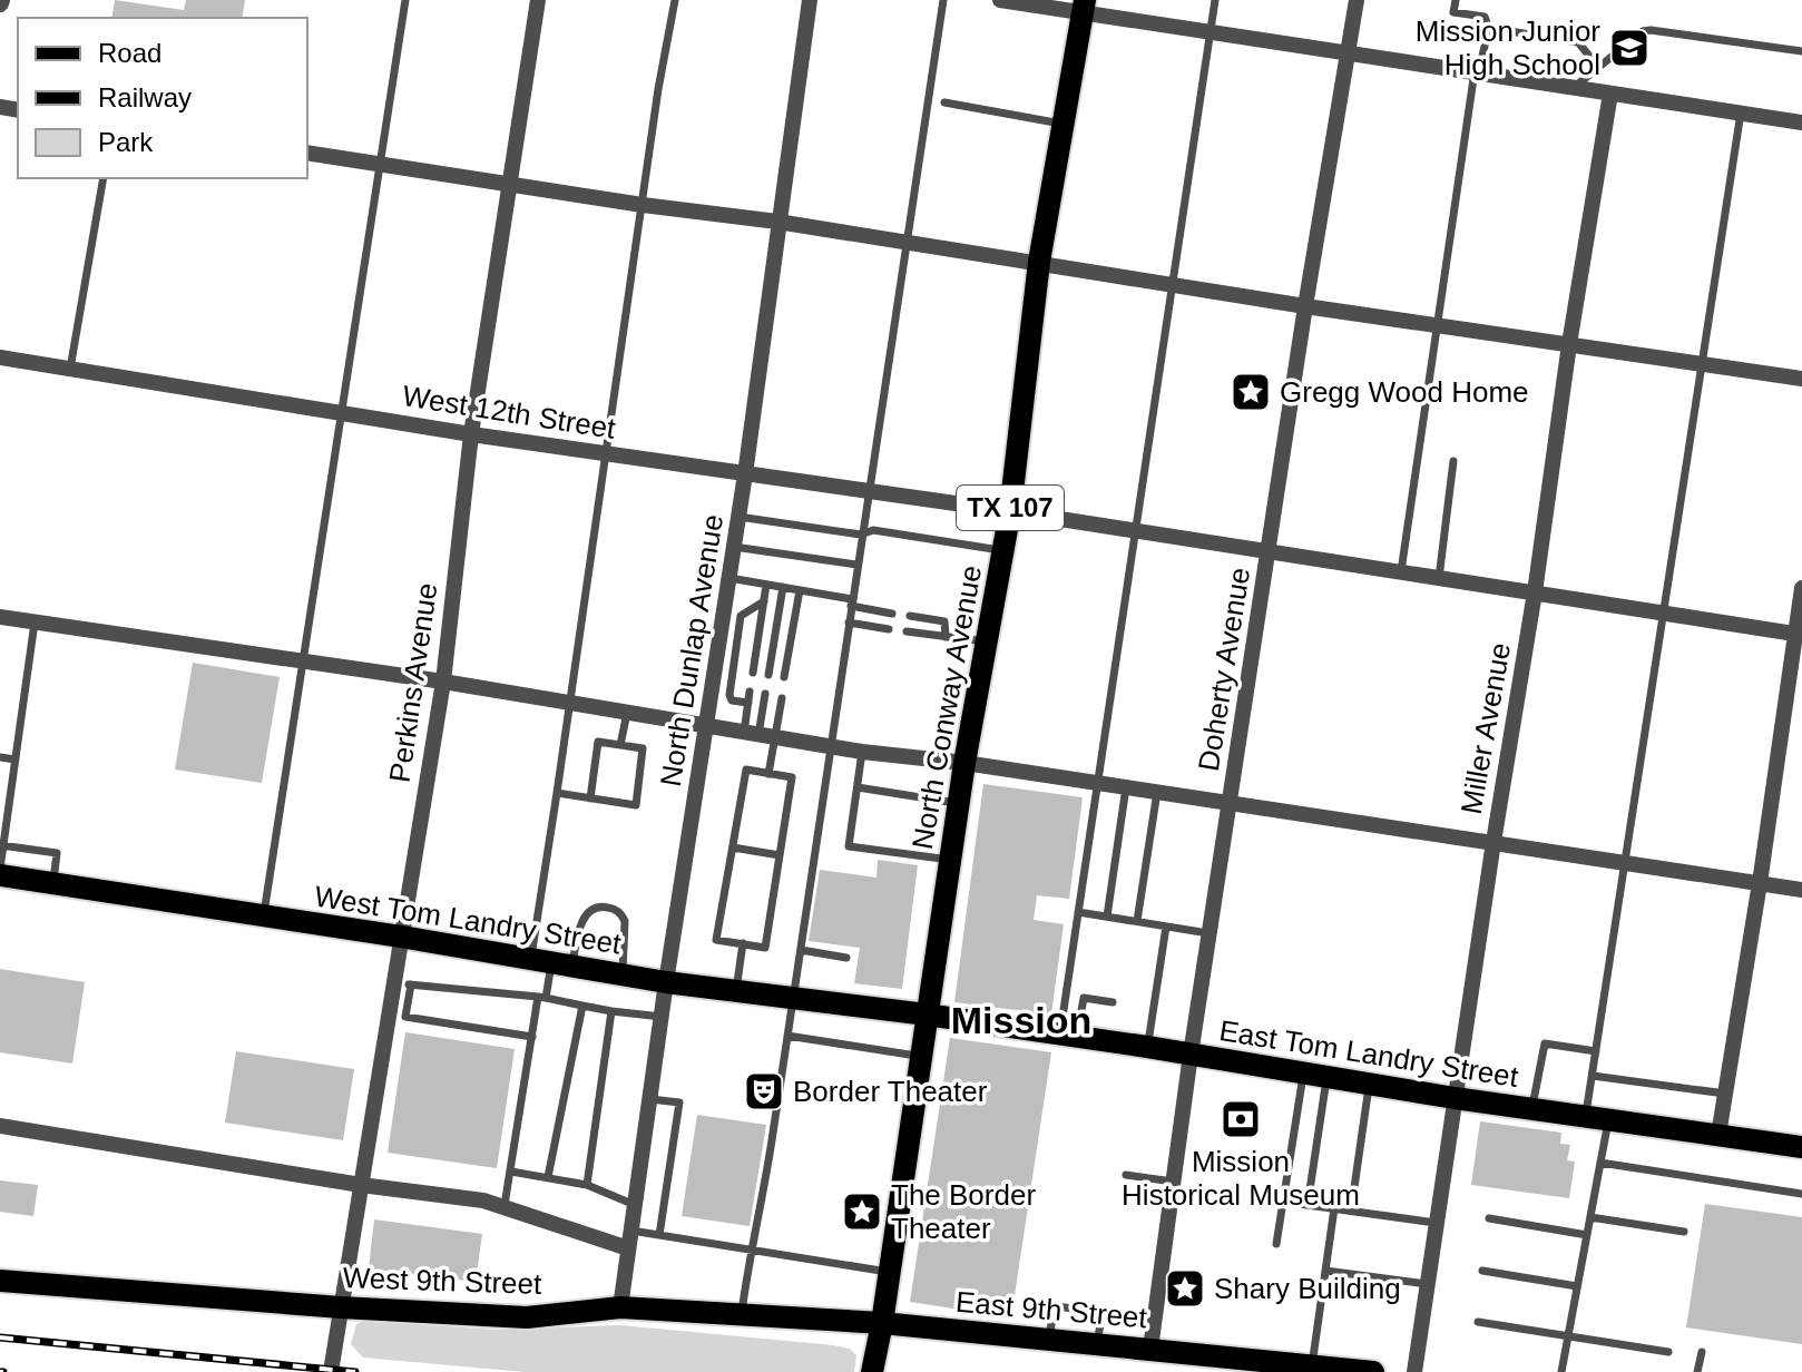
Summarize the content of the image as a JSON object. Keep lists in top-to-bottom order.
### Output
{
  "streets": {
    "main road": [
      "TX 107",
      "North Conway Avenue",
      "West Tom Landry Street",
      "East Tom Landry Street",
      "West 9th Street",
      "East 9th Street"
    ],
    "street": [
      "West 12th Street",
      "North Dunlap Avenue",
      "Doherty Avenue",
      "Perkins Avenue",
      "Miller Avenue"
    ]
  },
  "crossings": [
    ["West 12th Street", "North Dunlap Avenue"],
    ["West 12th Street", "Doherty Avenue"],
    ["West 12th Street", "Perkins Avenue"],
    ["West 12th Street", "North Conway Avenue"],
    ["West 12th Street", "Miller Avenue"],
    ["North Dunlap Avenue", "West Tom Landry Street"],
    ["North Dunlap Avenue", "West 9th Street"],
    ["Doherty Avenue", "East Tom Landry Street"],
    ["Doherty Avenue", "East 9th Street"],
    ["Perkins Avenue", "West Tom Landry Street"],
    ["Perkins Avenue", "West 9th Street"],
    ["North Conway Avenue", "West Tom Landry Street"],
    ["North Conway Avenue", "East Tom Landry Street"],
    ["North Conway Avenue", "West 9th Street"],
    ["North Conway Avenue", "East 9th Street"],
    ["Miller Avenue", "East Tom Landry Street"],
    ["West Tom Landry Street", "East Tom Landry Street"],
    ["West 9th Street", "East 9th Street"]
  ],
  "districts": ["Mission"],
  "places": {
    "school or university": ["Mission Junior High School"],
    "place": ["Gregg Wood Home", "The Border Theater", "Shary Building"],
    "theatre": ["Border Theater"],
    "bank": ["Mission Historical Museum"]
  },
  "legend": ["Road", "Railway", "Park"]
}
